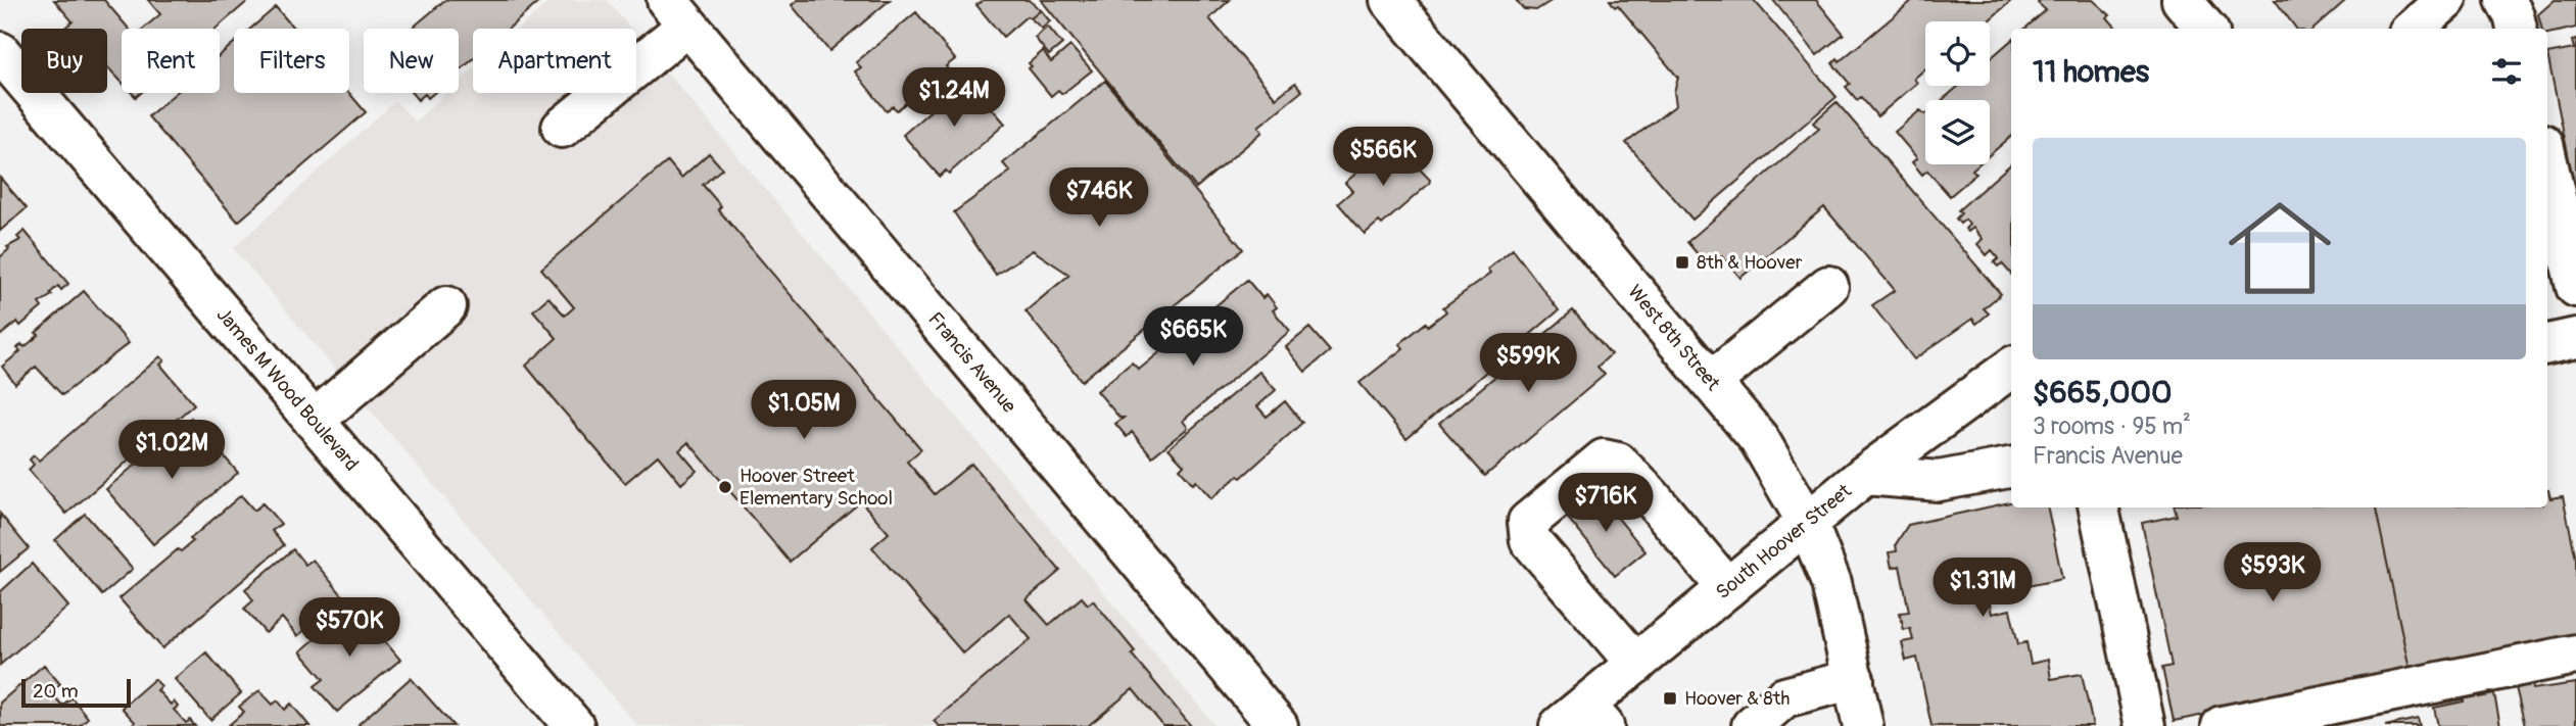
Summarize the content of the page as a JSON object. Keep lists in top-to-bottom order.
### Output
{
  "streets": {
    "street": [
      "West 8th Street",
      "Francis Avenue",
      "James M Wood Boulevard",
      "South Hoover Street"
    ]
  },
  "crossings": [
    ["West 8th Street", "South Hoover Street"]
  ],
  "places": {
    "transit": ["8th & Hoover", "Hoover & 8th"],
    "other": ["Hoover Street Elementary School"]
  },
  "scale_bar": "20 m",
  "page": {
    "chip": [
      "Buy",
      "Rent",
      "Filters",
      "New",
      "Apartment"
    ],
    "heading": "11 homes",
    "price": [
      "$1.24M",
      "$566K",
      "$746K",
      "$665K",
      "$599K",
      "$1.05M",
      "$1.02M",
      "$716K",
      "$593K",
      "$1.31M",
      "$570K"
    ],
    "list": [
      {
        "name": "$665,000",
        "note": "3 rooms · 95 m² · Francis Avenue"
      }
    ],
    "scale": "20 m"
  }
}
